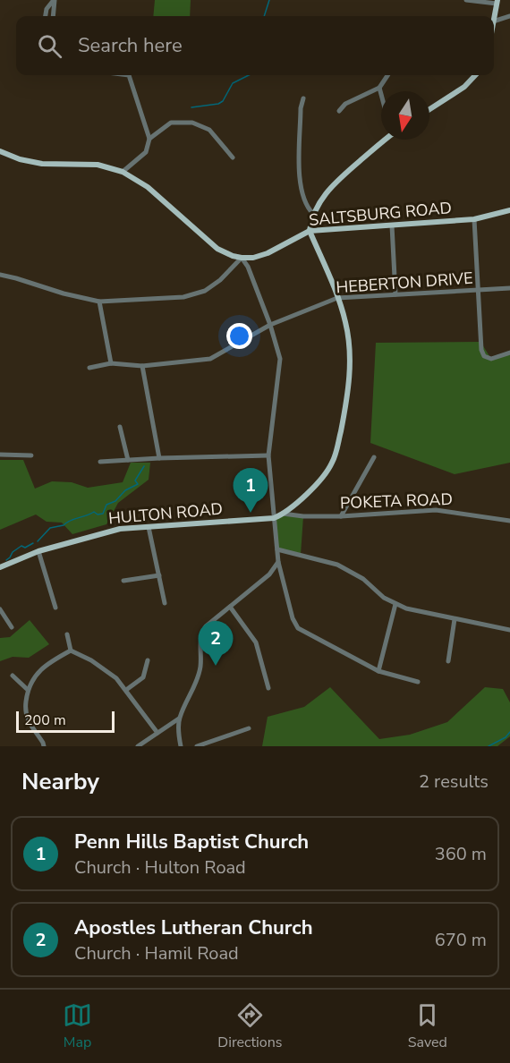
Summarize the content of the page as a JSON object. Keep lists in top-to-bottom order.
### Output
{
  "streets": {
    "main road": ["SALTSBURG ROAD", "HULTON ROAD"],
    "street": ["HEBERTON DRIVE", "POKETA ROAD"]
  },
  "crossings": [
    ["SALTSBURG ROAD", "HULTON ROAD"],
    ["HEBERTON DRIVE", "HULTON ROAD"],
    ["POKETA ROAD", "HULTON ROAD"]
  ],
  "scale_bar": "200 m",
  "north": "bottom",
  "page": {
    "search": "Search here",
    "pins": ["1", "2"],
    "scale": "200 m",
    "heading": ["Nearby", "2 results"],
    "list": [
      {
        "mark": "1",
        "name": "Penn Hills Baptist Church",
        "note": "Church · Hulton Road",
        "value": "360 m"
      },
      {
        "mark": "2",
        "name": "Apostles Lutheran Church",
        "note": "Church · Hamil Road",
        "value": "670 m"
      }
    ],
    "nav": ["Map", "Directions", "Saved"]
  }
}
